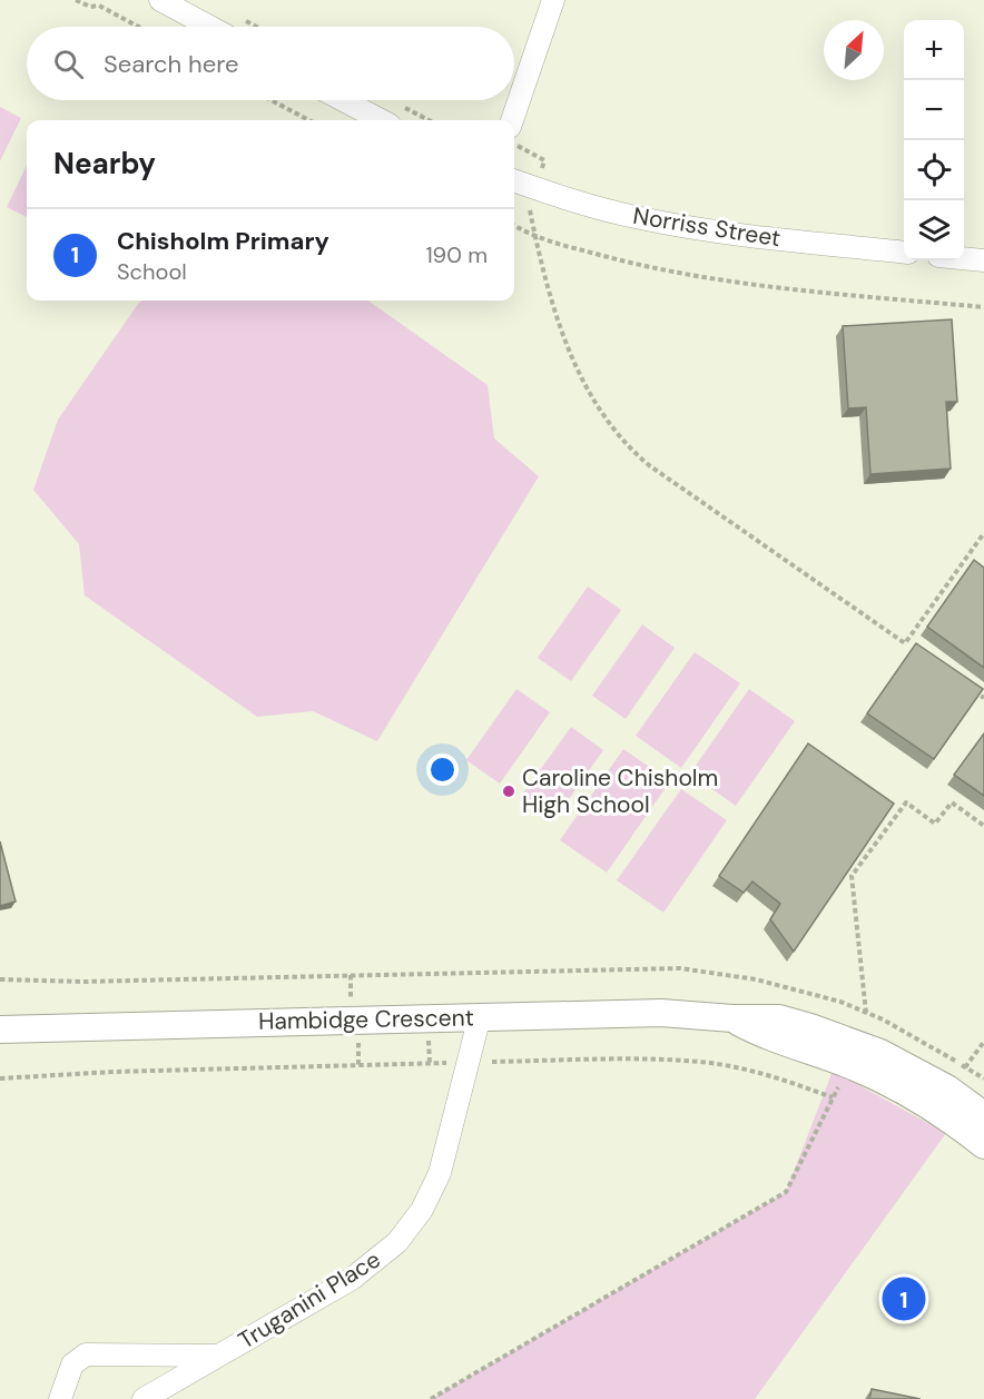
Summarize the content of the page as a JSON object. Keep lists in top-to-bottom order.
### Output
{
  "streets": {
    "street": ["Norriss Street", "Hambidge Crescent", "Truganini Place"]
  },
  "crossings": [
    ["Hambidge Crescent", "Truganini Place"]
  ],
  "places": ["Caroline Chisholm High School"],
  "north": "top right",
  "page": {
    "map_buttons": ["+", "−"],
    "search": "Search here",
    "heading": "Nearby",
    "list": [
      {
        "mark": "1",
        "name": "Chisholm Primary",
        "note": "School",
        "value": "190 m"
      }
    ],
    "pins": "1"
  }
}
